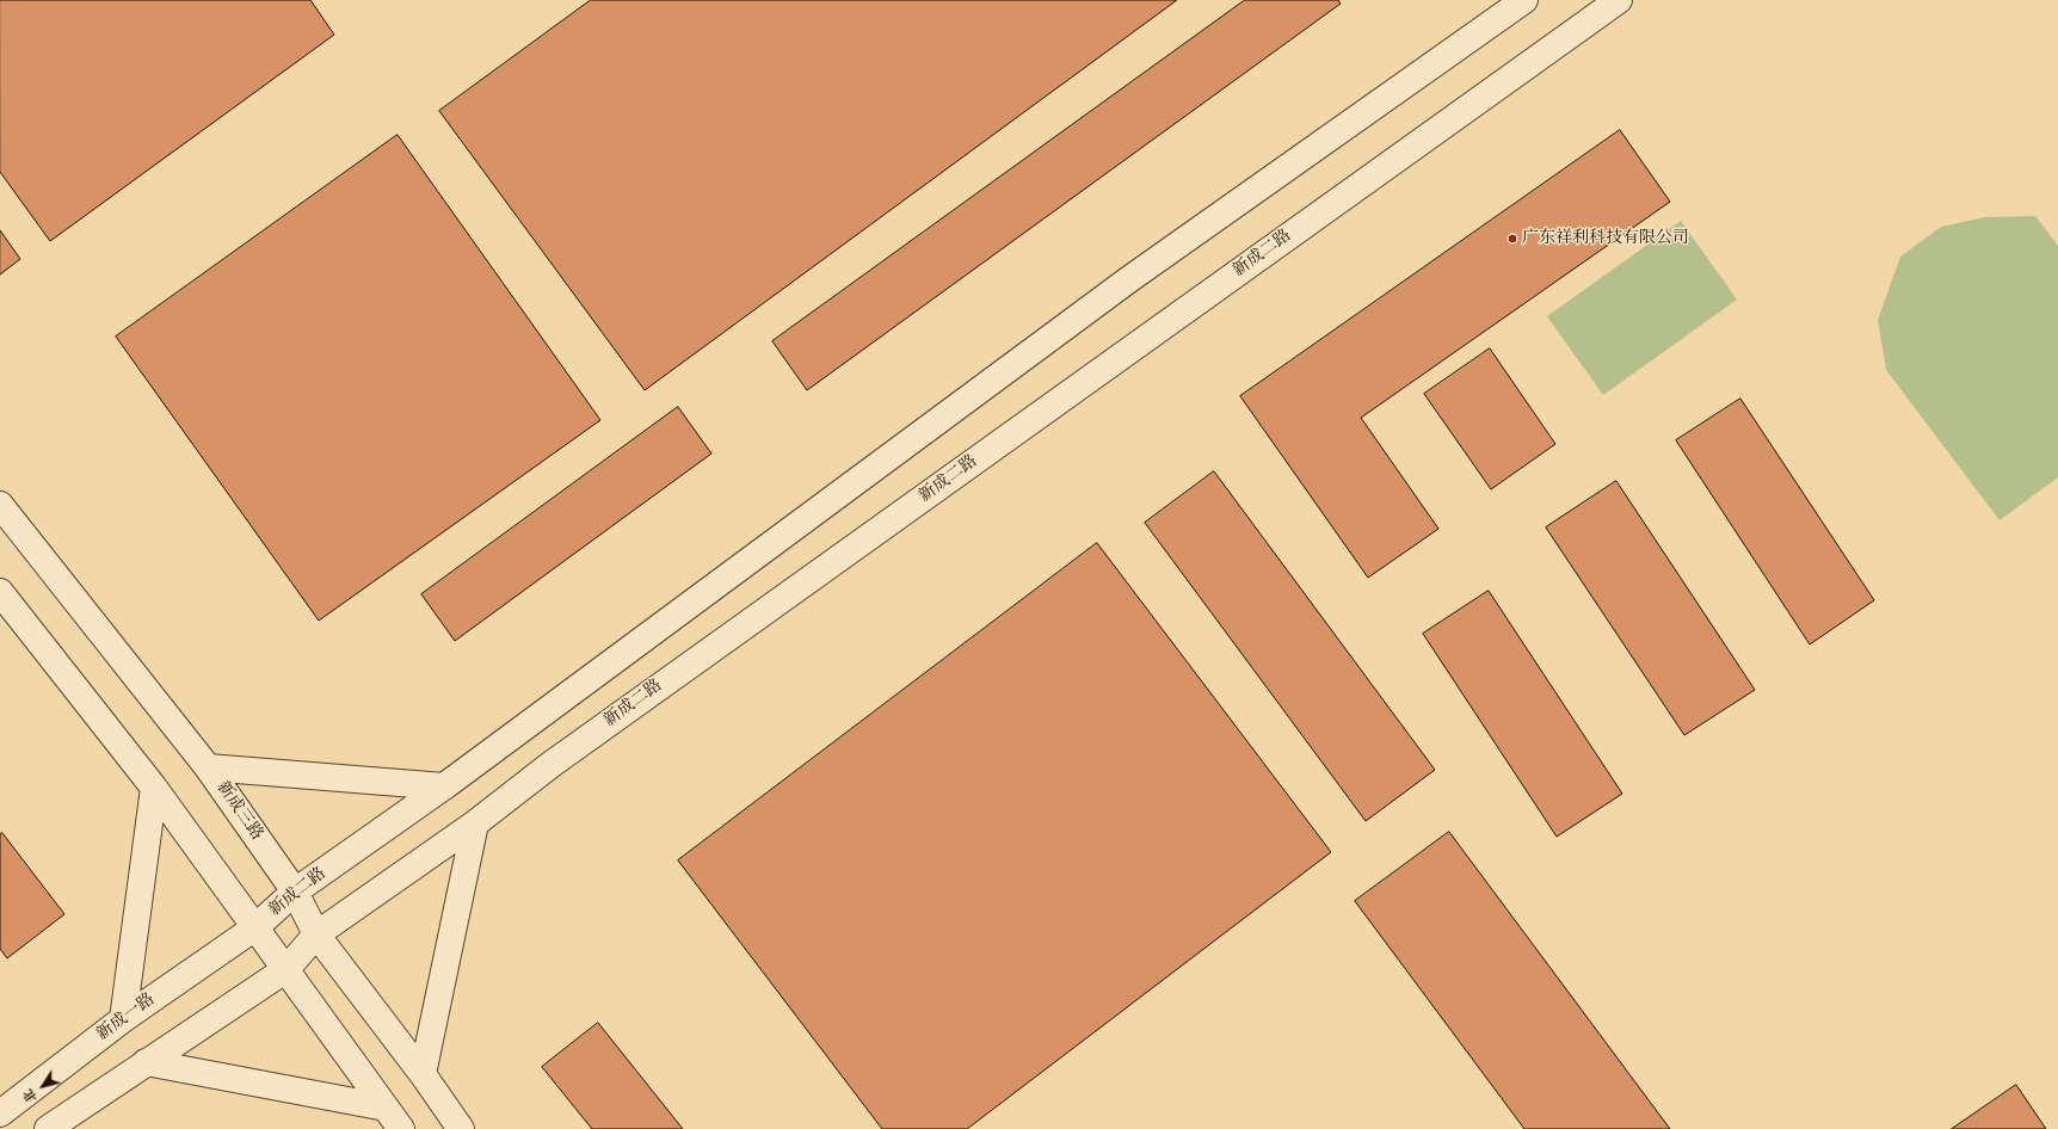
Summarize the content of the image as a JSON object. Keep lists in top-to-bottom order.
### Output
{
  "streets": {
    "street": ["新成二路", "新成三路", "新成一路"]
  },
  "crossings": [
    ["新成二路", "新成三路"],
    ["新成二路", "新成一路"]
  ],
  "places": ["广东祥利科技有限公司"],
  "north": "bottom left"
}
